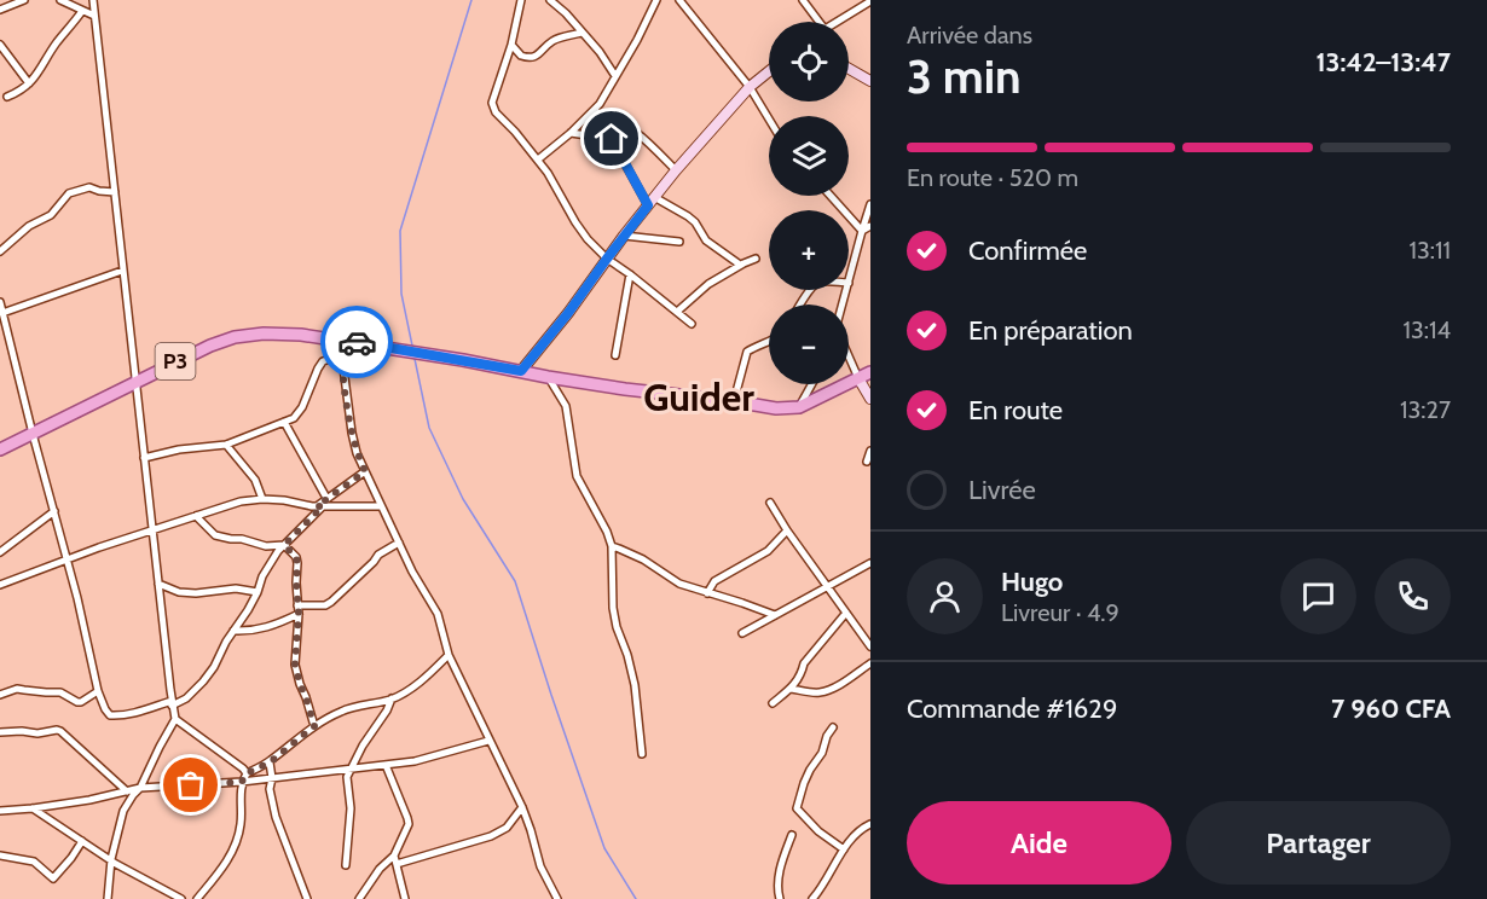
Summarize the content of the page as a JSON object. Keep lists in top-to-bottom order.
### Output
{
  "streets": {
    "main road": ["P3"]
  },
  "districts": ["Guider"],
  "page": {
    "heading": ["3 min", "Arrivée dans", "13:42–13:47"],
    "panel": [
      "Hugo",
      "Livreur · 4.9",
      "Commande #1629",
      "7 960 CFA"
    ],
    "map_buttons": ["+", "−"],
    "bar": "En route · 520 m",
    "list": [
      ["Confirmée", "13:11"],
      ["En préparation", "13:14"],
      ["En route", "13:27"],
      "Livrée"
    ],
    "buttons": ["Aide", "Partager"]
  }
}
